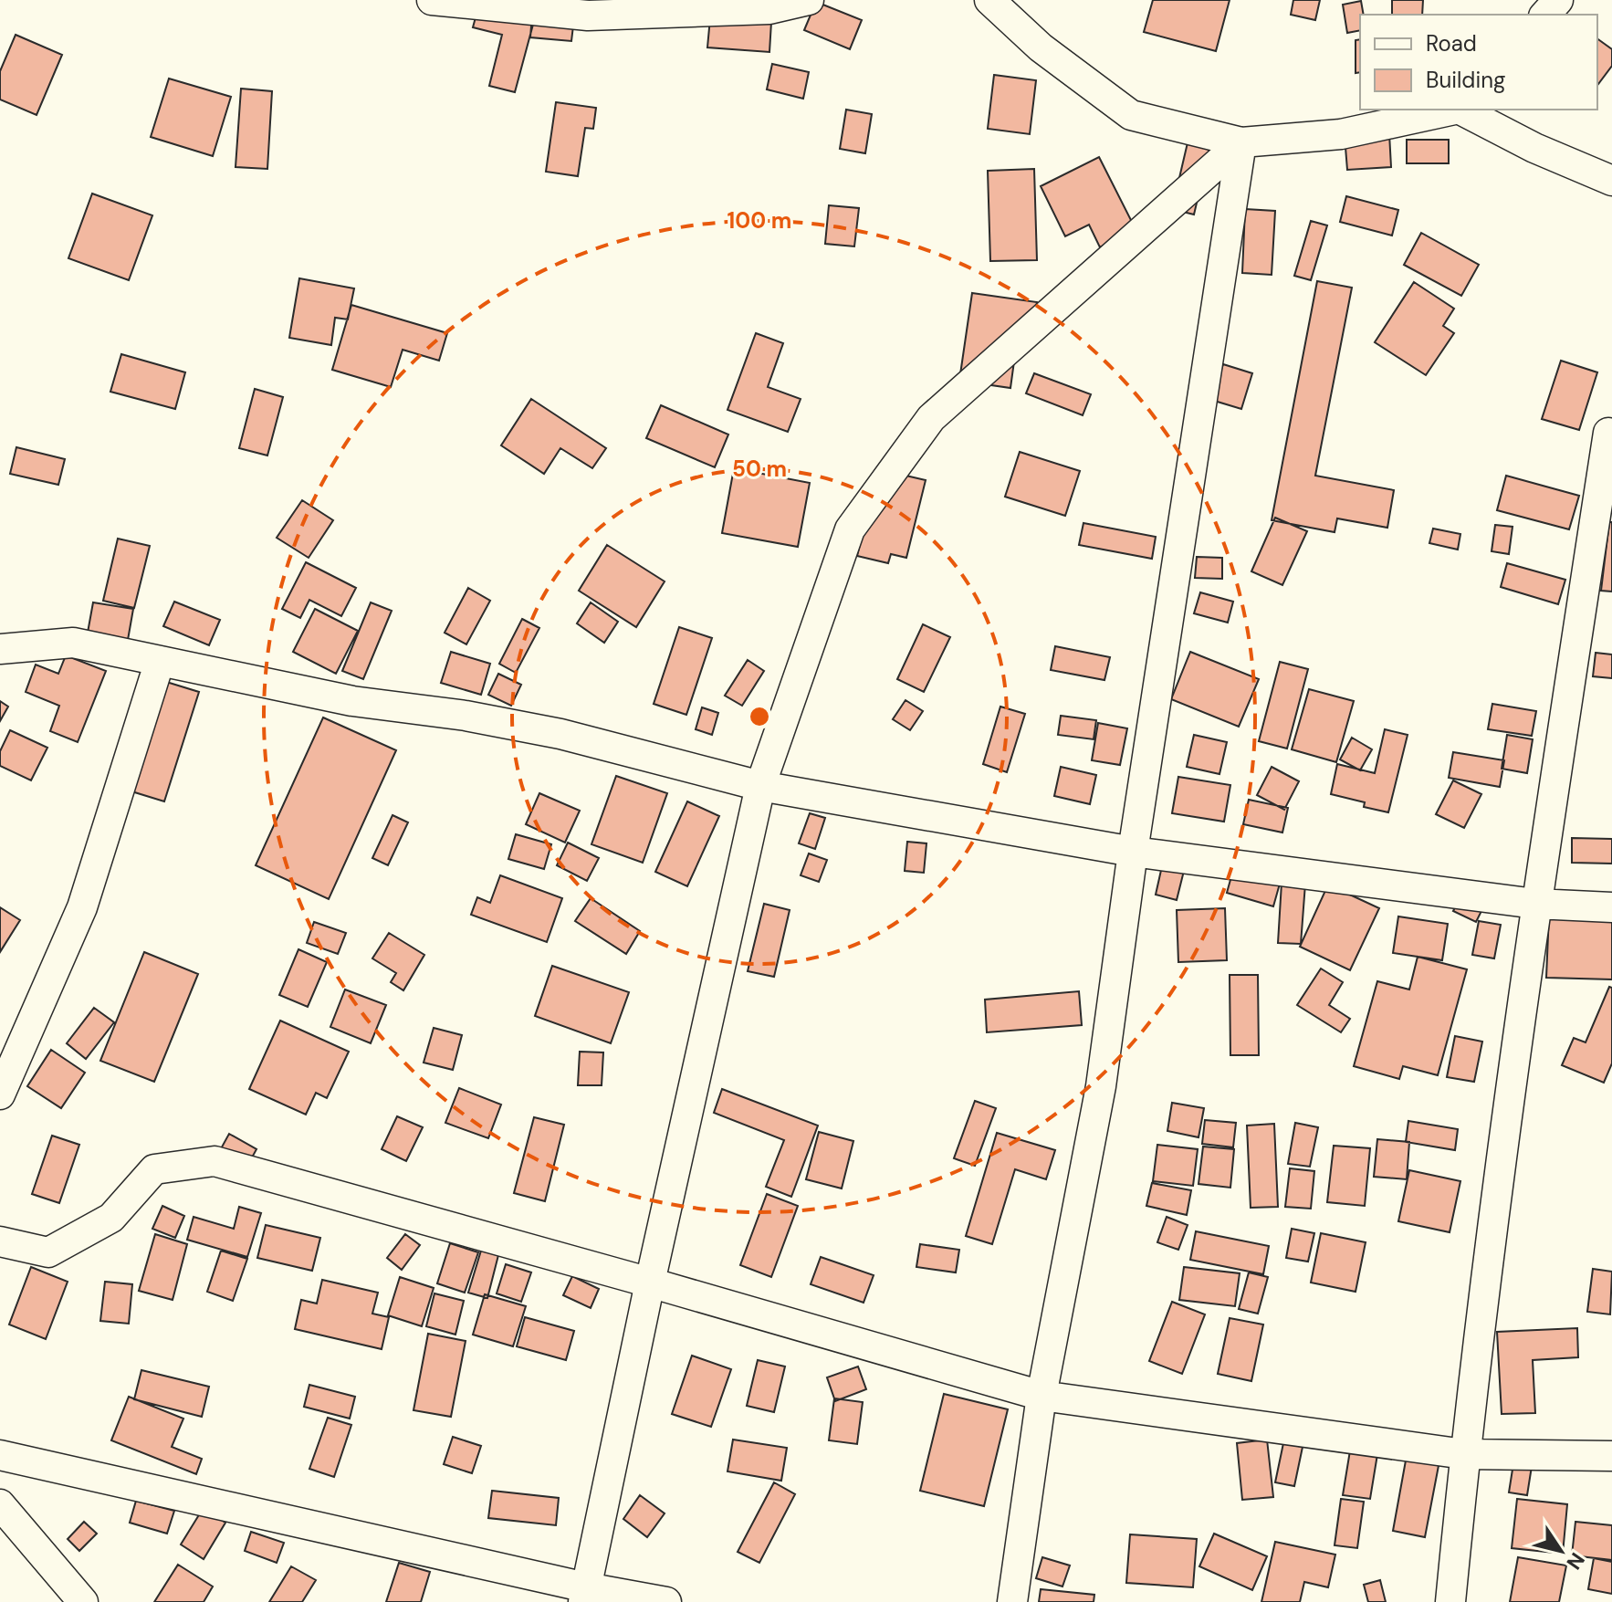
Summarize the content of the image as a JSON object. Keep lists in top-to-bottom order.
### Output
{
  "legend": ["Road", "Building"],
  "north": "bottom right",
  "rings": ["100 m", "50 m"]
}
